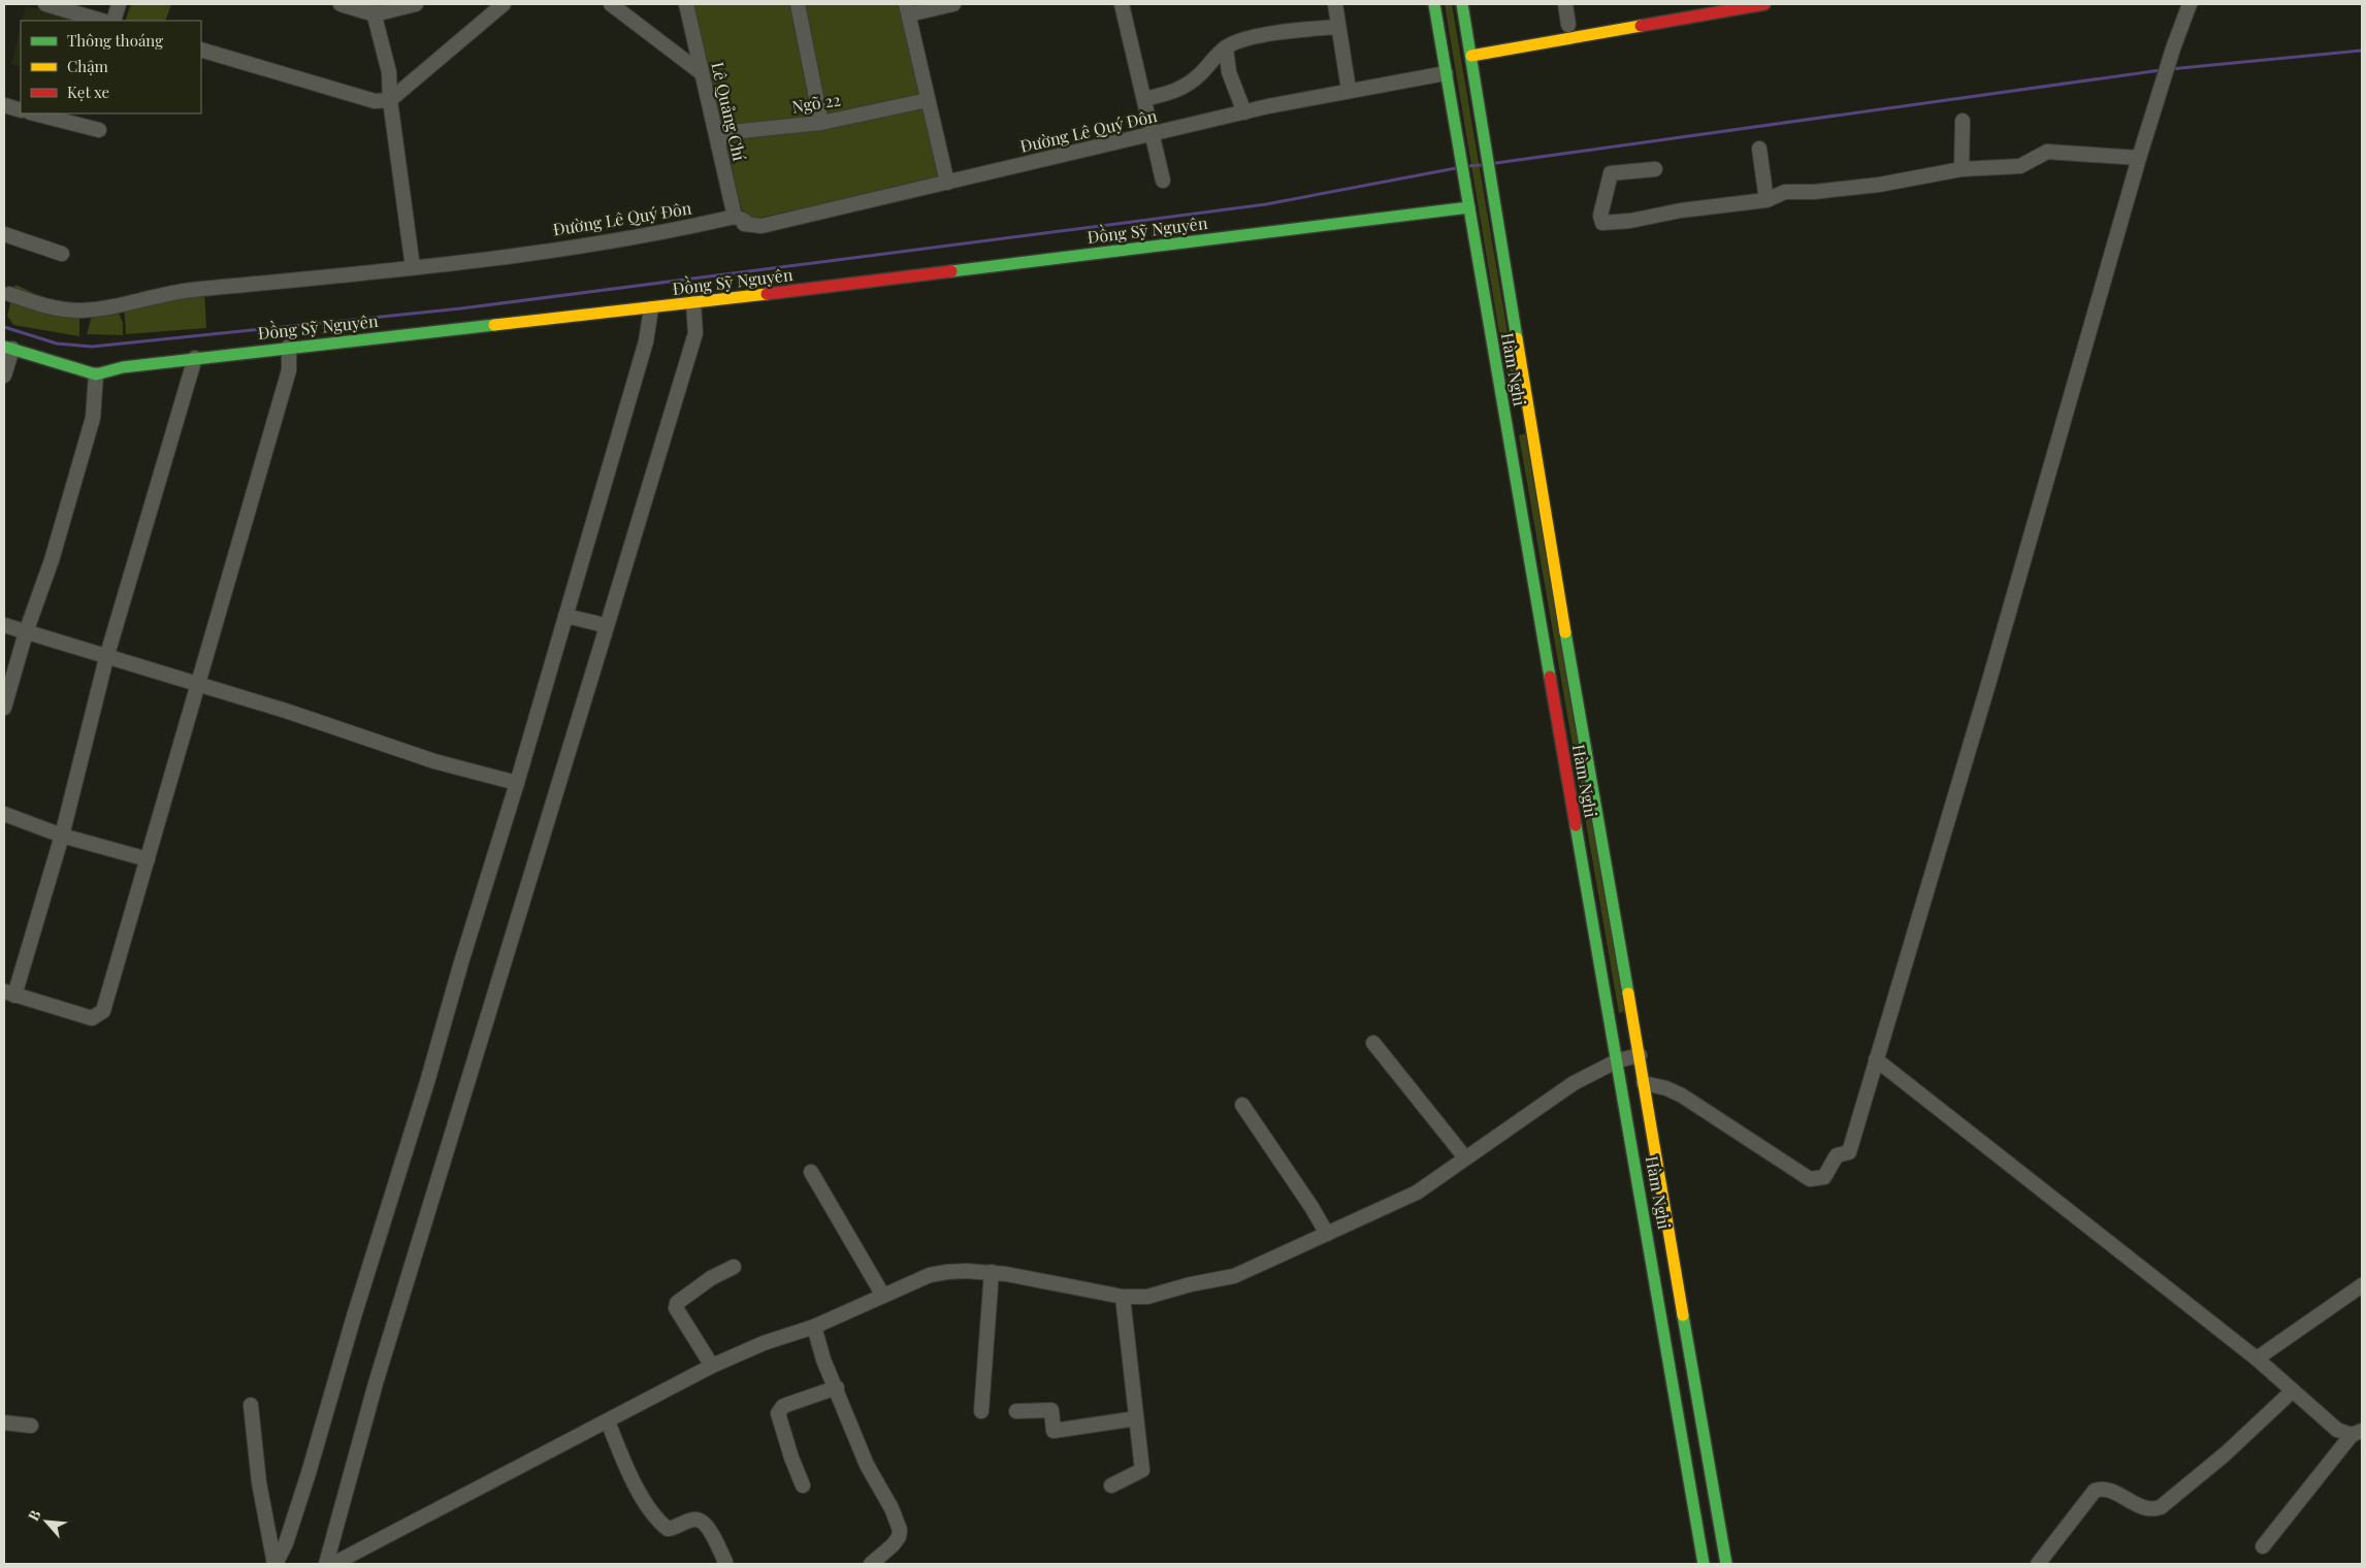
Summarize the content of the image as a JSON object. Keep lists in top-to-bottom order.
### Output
{
  "streets": {
    "main road": ["Đồng Sỹ Nguyên", "Hàm Nghi"],
    "street": ["Ngõ 22", "Lê Quảng Chí", "Đường Lê Quý Đôn"]
  },
  "crossings": [
    ["Ngõ 22", "Lê Quảng Chí"],
    ["Lê Quảng Chí", "Đường Lê Quý Đôn"],
    ["Đường Lê Quý Đôn", "Hàm Nghi"],
    ["Đồng Sỹ Nguyên", "Hàm Nghi"]
  ],
  "legend": ["Thông thoáng", "Chậm", "Kẹt xe"],
  "north": "top left"
}
